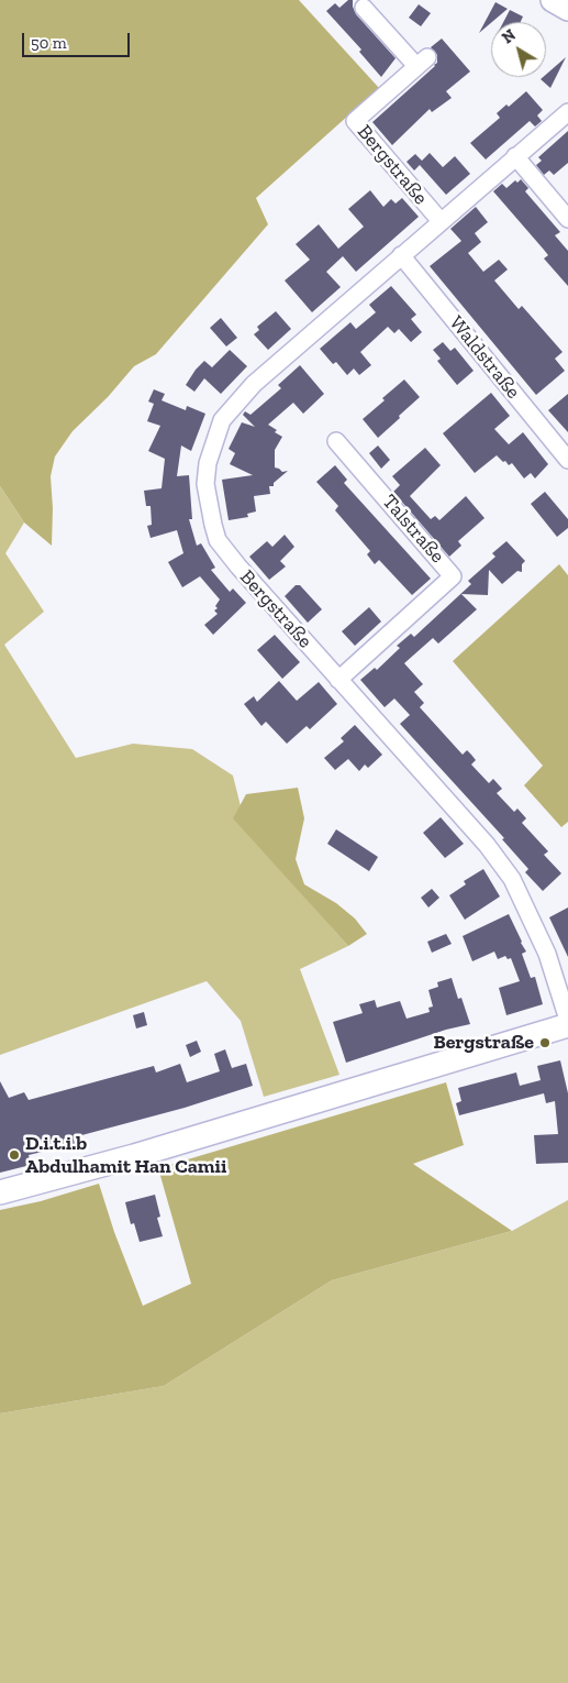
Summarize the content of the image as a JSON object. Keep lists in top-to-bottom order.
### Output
{
  "streets": {
    "street": ["Bergstraße", "Waldstraße", "Talstraße"]
  },
  "crossings": [
    ["Bergstraße", "Waldstraße"],
    ["Bergstraße", "Talstraße"]
  ],
  "places": ["Bergstraße", "D.i.t.i.b Abdulhamit Han Camii"],
  "scale_bar": "50 m",
  "north": "top left"
}
